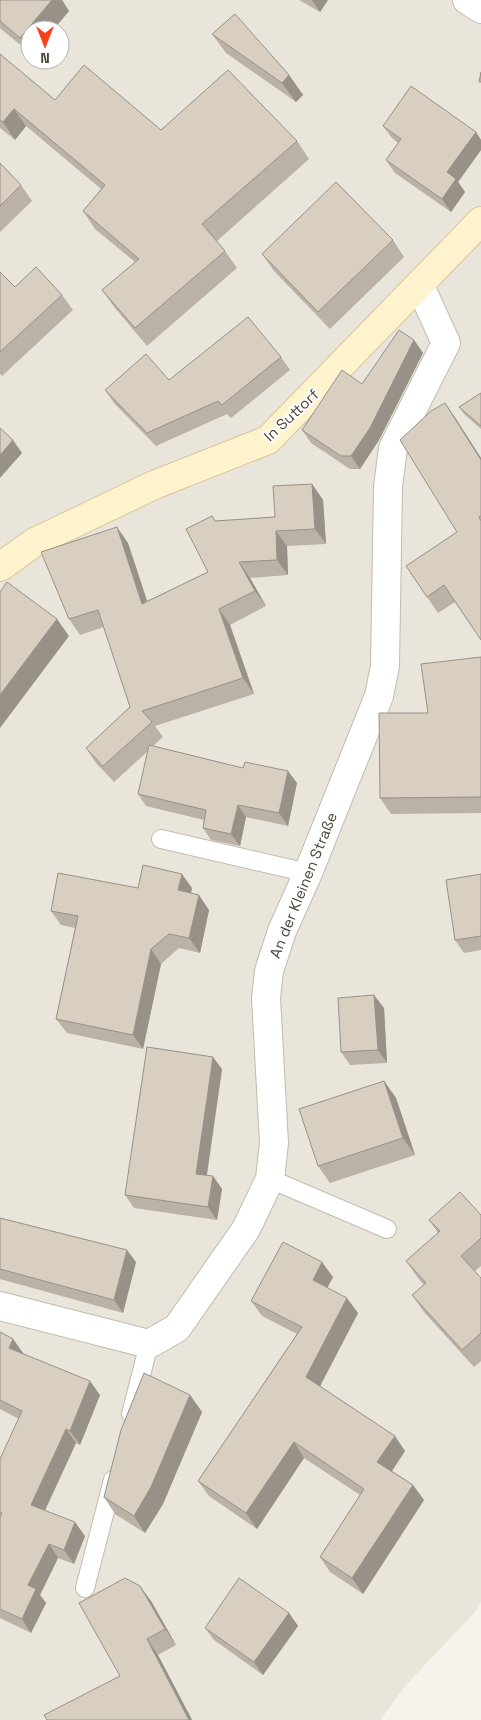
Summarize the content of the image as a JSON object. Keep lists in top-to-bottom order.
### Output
{
  "streets": {
    "main road": ["In Suttorf"],
    "street": ["An der Kleinen Straße"]
  },
  "crossings": [
    ["In Suttorf", "An der Kleinen Straße"]
  ],
  "north": "bottom"
}
